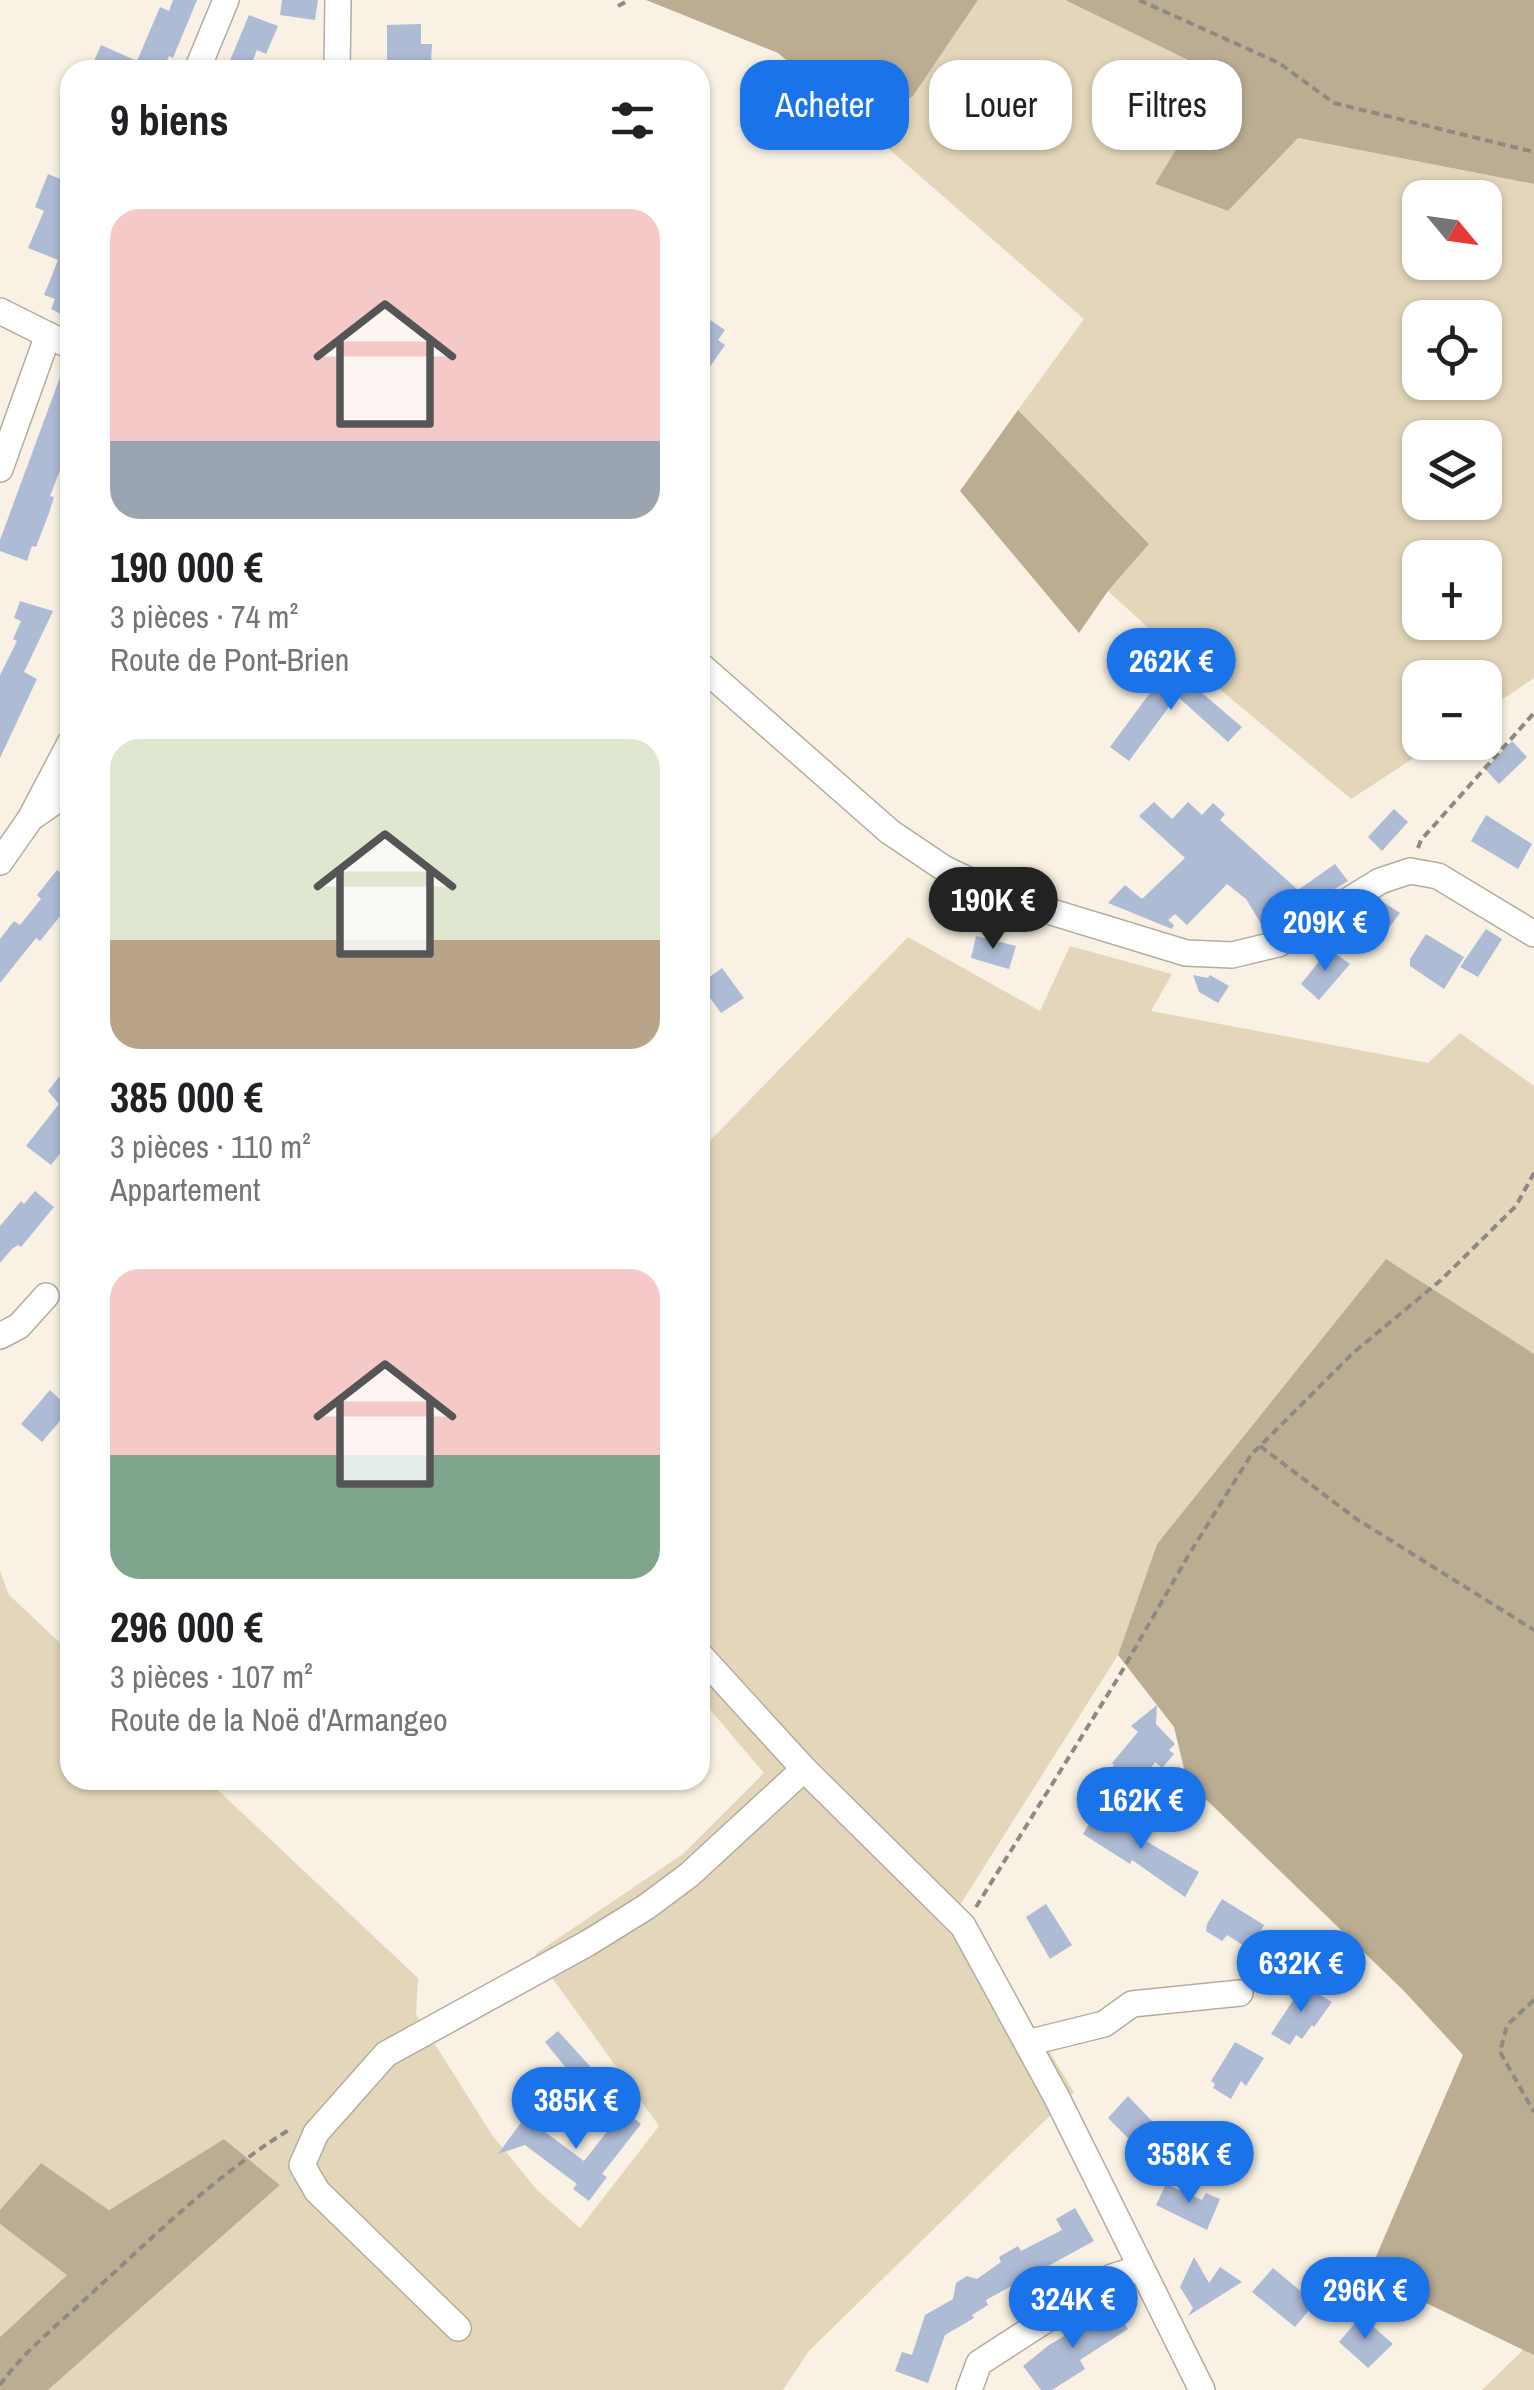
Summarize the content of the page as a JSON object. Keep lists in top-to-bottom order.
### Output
{
  "north": "bottom right",
  "page": {
    "chip": ["Acheter", "Louer", "Filtres"],
    "heading": "9 biens",
    "map_buttons": ["+", "−"],
    "list": [
      {
        "name": "190 000 €",
        "note": "3 pièces · 74 m² · Route de Pont-Brien"
      },
      {
        "name": "385 000 €",
        "note": "3 pièces · 110 m² · Appartement"
      },
      {
        "name": "296 000 €",
        "note": "3 pièces · 107 m² · Route de la Noë d'Armangeo"
      }
    ],
    "price": [
      "262K €",
      "190K €",
      "209K €",
      "162K €",
      "632K €",
      "385K €",
      "358K €",
      "296K €",
      "324K €"
    ]
  }
}
